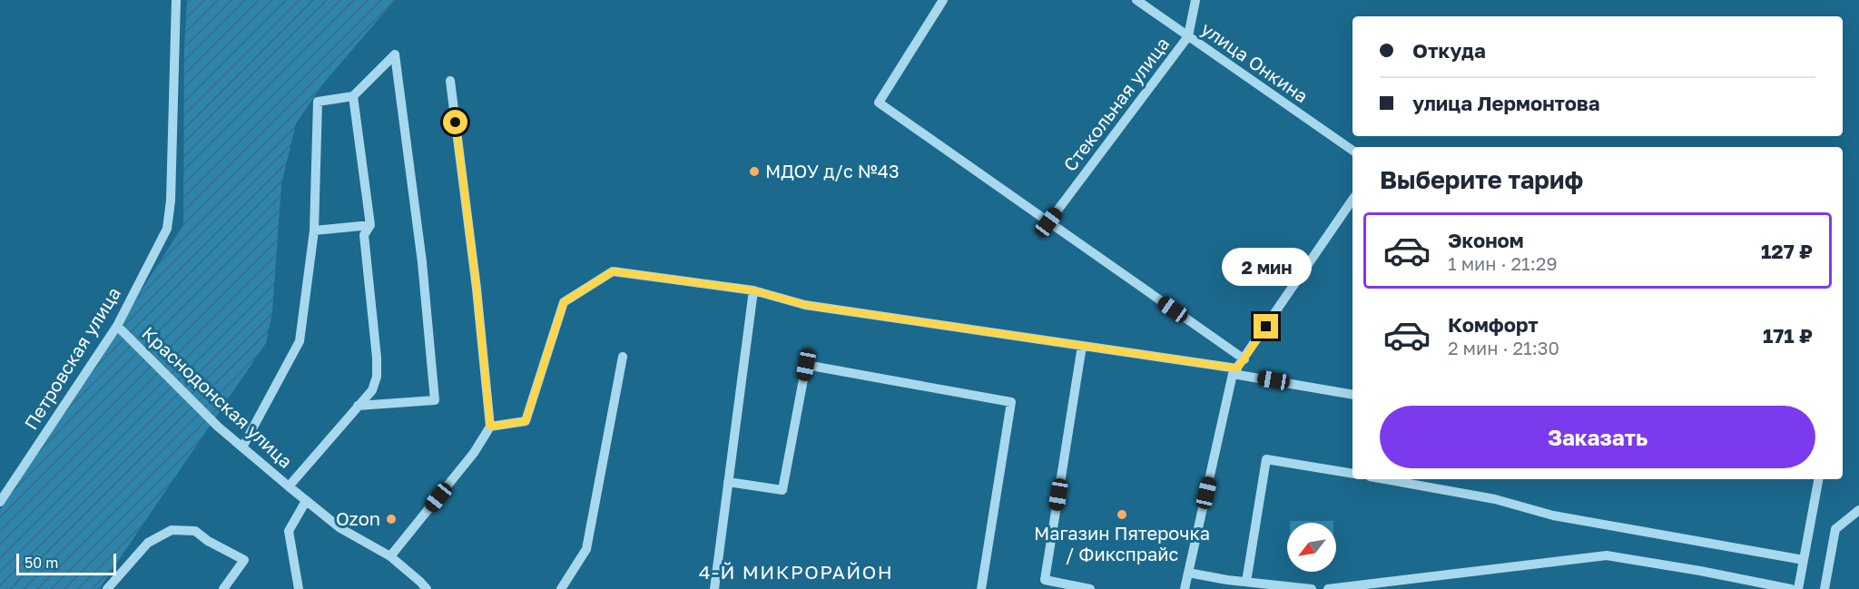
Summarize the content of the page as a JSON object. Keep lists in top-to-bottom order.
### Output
{
  "streets": {
    "street": [
      "улица Онкина",
      "Стекольная улица",
      "Петровская улица",
      "Краснодонская улица"
    ]
  },
  "crossings": [
    ["улица Онкина", "Стекольная улица"],
    ["Петровская улица", "Краснодонская улица"]
  ],
  "districts": ["4-Й МИКРОРАЙОН"],
  "places": ["МДОУ д/с №43", "Магазин Пятерочка / Фикспрайс", "Ozon"],
  "scale_bar": "50 m",
  "north": "bottom left",
  "page": {
    "banner": ["Откуда", "улица Лермонтова"],
    "heading": "Выберите тариф",
    "list": [
      {
        "name": "Эконом",
        "note": "1 мин · 21:29",
        "value": "127 ₽"
      },
      {
        "name": "Комфорт",
        "note": "2 мин · 21:30",
        "value": "171 ₽"
      }
    ],
    "bubble": "2 мин",
    "buttons": "Заказать",
    "scale": "50 m"
  }
}
